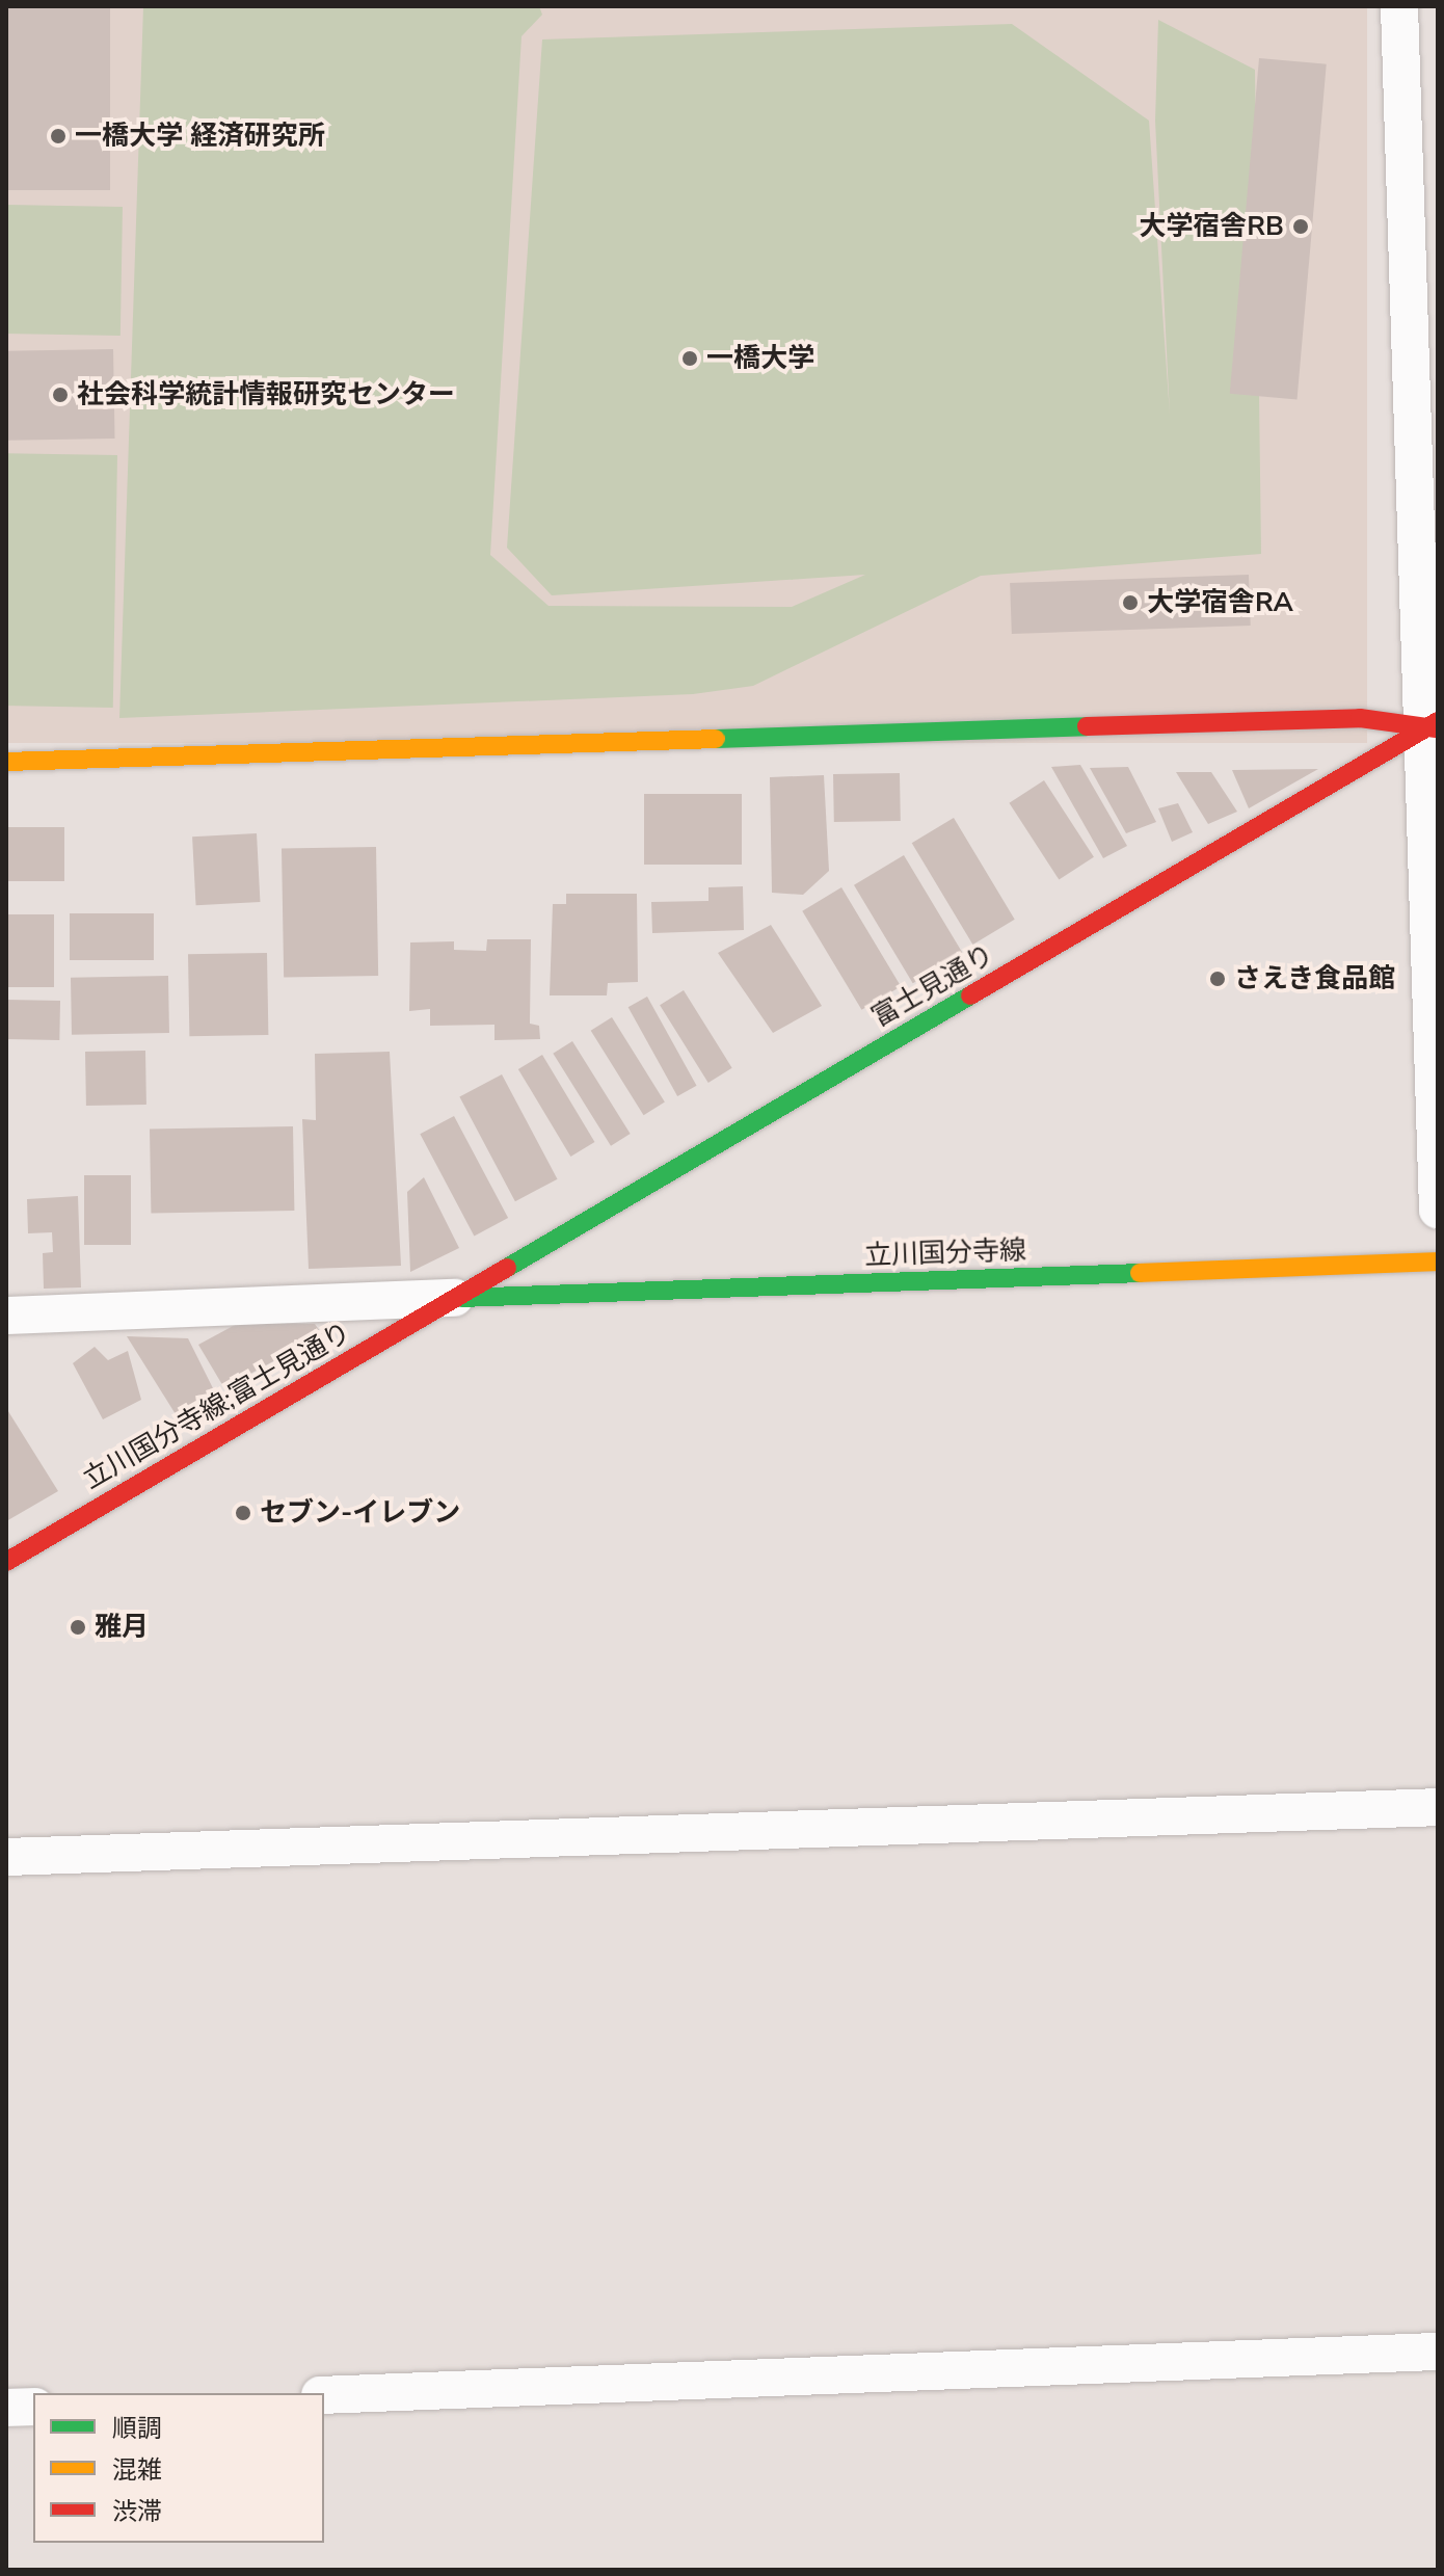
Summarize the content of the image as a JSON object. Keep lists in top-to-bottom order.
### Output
{
  "streets": {
    "street": ["富士見通り", "立川国分寺線", "立川国分寺線;富士見通り"]
  },
  "crossings": [
    ["富士見通り", "立川国分寺線"],
    ["富士見通り", "立川国分寺線;富士見通り"],
    ["立川国分寺線", "立川国分寺線;富士見通り"]
  ],
  "places": [
    "一橋大学 経済研究所",
    "大学宿舎RB",
    "一橋大学",
    "社会科学統計情報研究センター",
    "大学宿舎RA",
    "さえき食品館",
    "セブン-イレブン",
    "雅月"
  ],
  "legend": ["順調", "混雑", "渋滞"]
}
